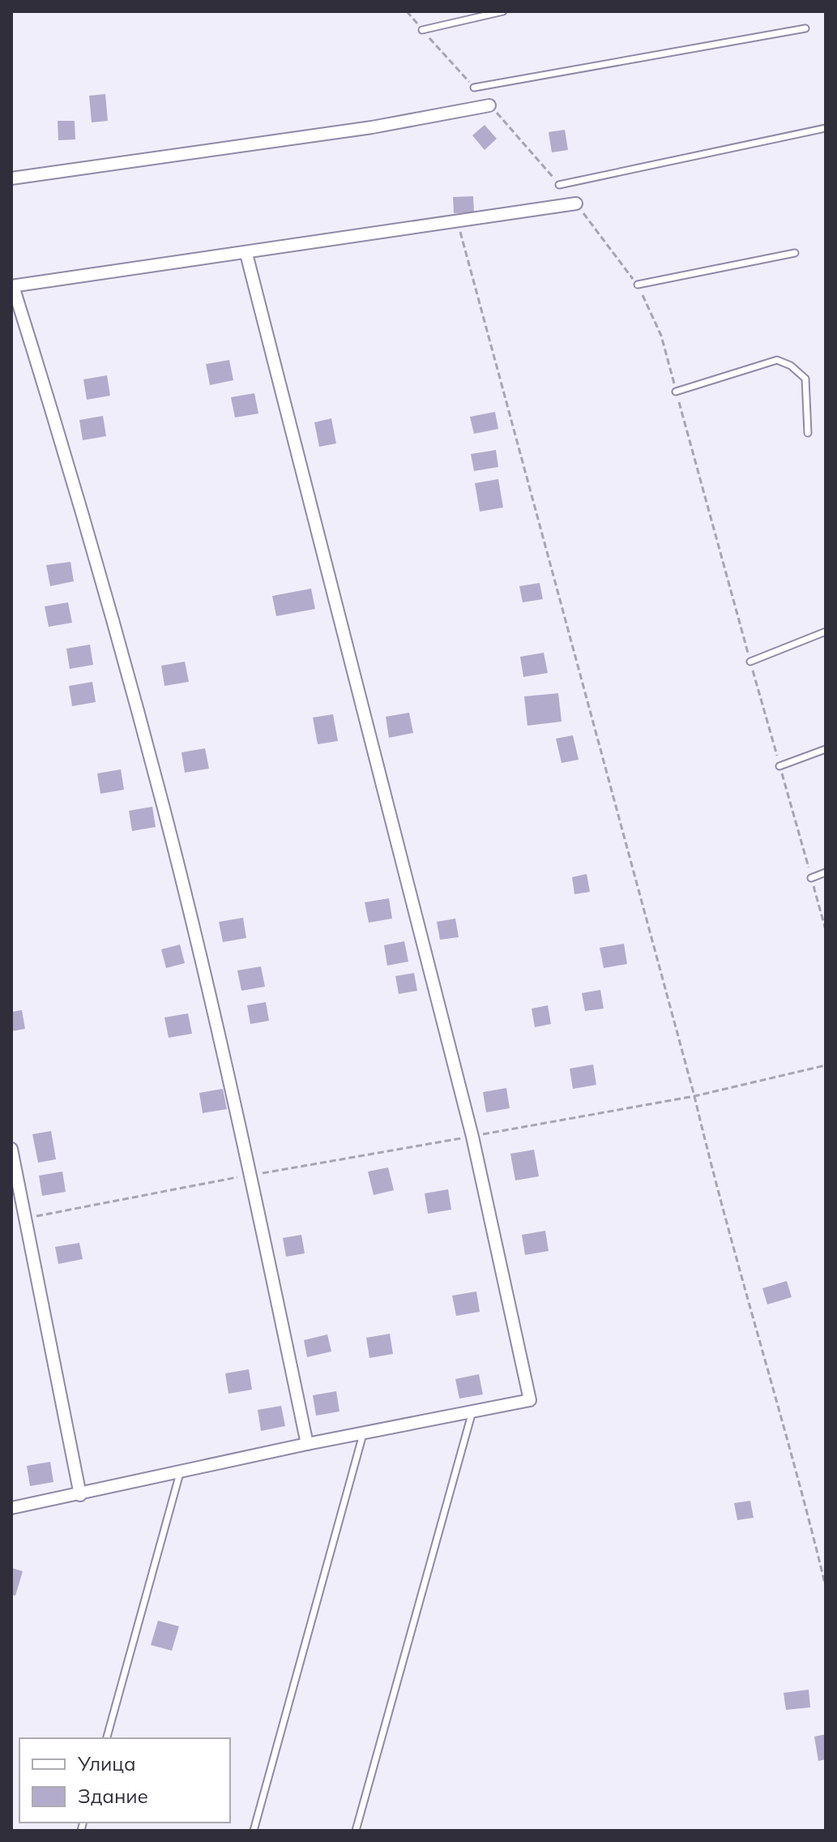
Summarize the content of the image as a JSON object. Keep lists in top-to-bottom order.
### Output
{
  "legend": ["Улица", "Здание"]
}
